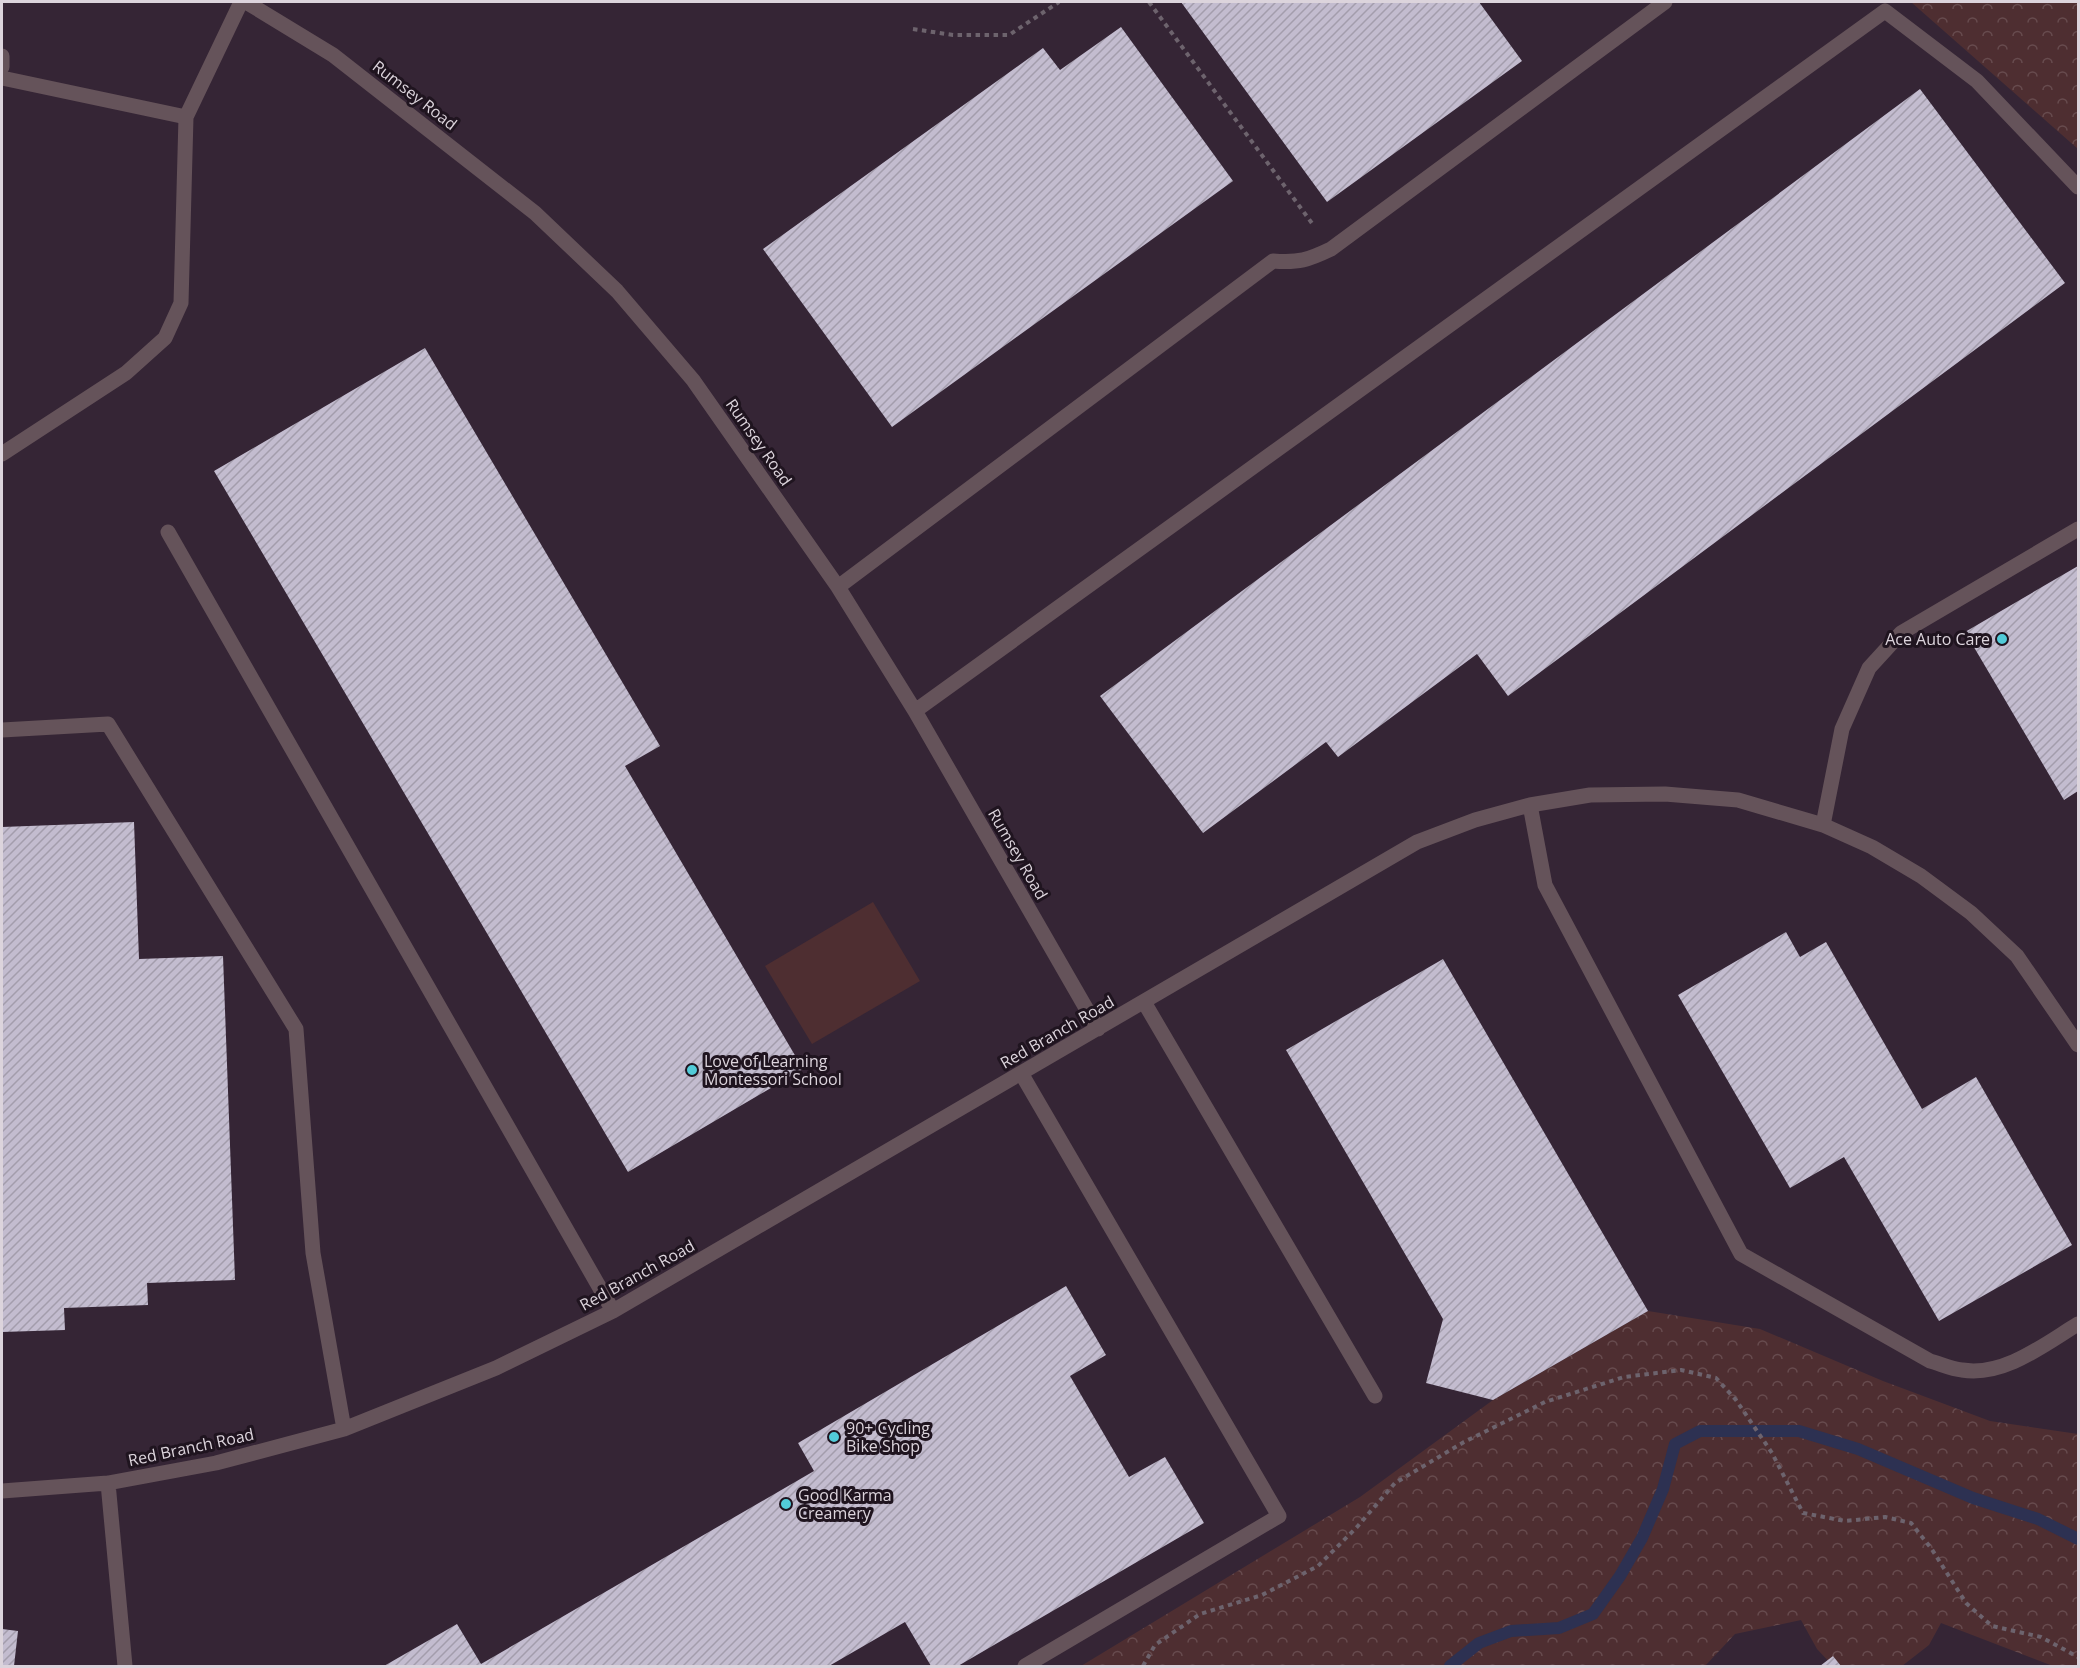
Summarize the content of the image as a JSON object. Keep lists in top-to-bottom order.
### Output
{
  "streets": {
    "street": ["Rumsey Road", "Red Branch Road"]
  },
  "crossings": [
    ["Rumsey Road", "Red Branch Road"]
  ],
  "places": [
    "Ace Auto Care",
    "Love of Learning Montessori School",
    "90+ Cycling Bike Shop",
    "Good Karma Creamery"
  ]
}
